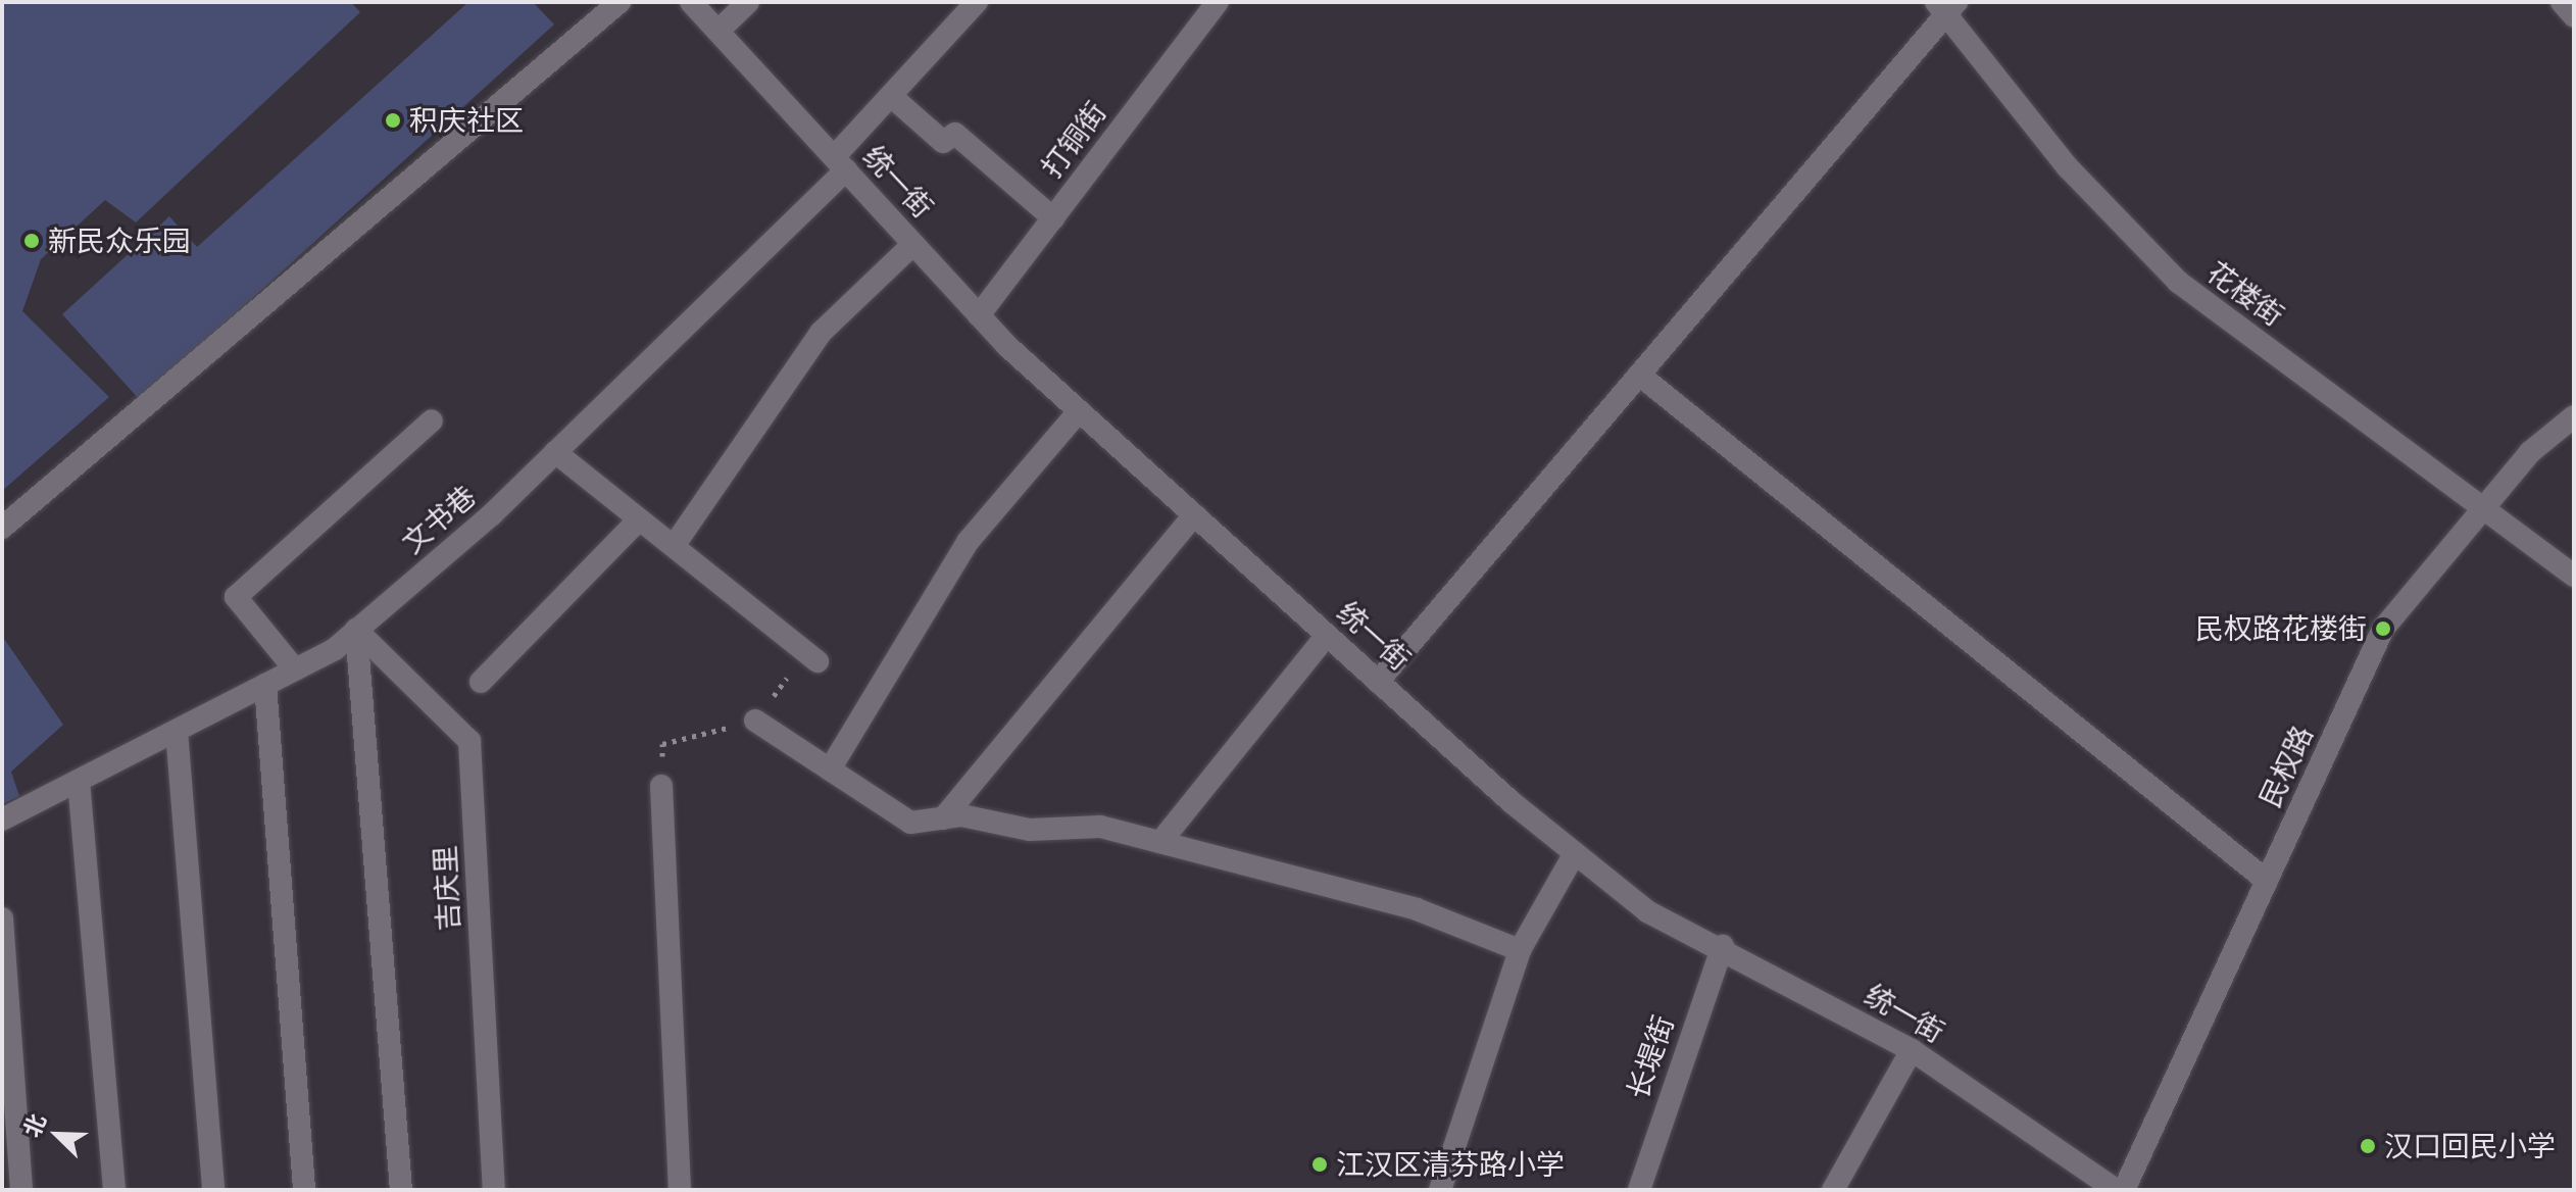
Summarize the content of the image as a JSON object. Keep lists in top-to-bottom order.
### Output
{
  "streets": {
    "street": [
      "打铜街",
      "统一街",
      "花楼街",
      "文书巷",
      "民权路",
      "吉庆里",
      "长堤街"
    ]
  },
  "crossings": [
    ["打铜街", "统一街"],
    ["统一街", "文书巷"],
    ["统一街", "长堤街"],
    ["花楼街", "民权路"],
    ["文书巷", "吉庆里"]
  ],
  "places": [
    "积庆社区",
    "新民众乐园",
    "民权路花楼街",
    "汉口回民小学",
    "江汉区清芬路小学"
  ],
  "north": "top left"
}
